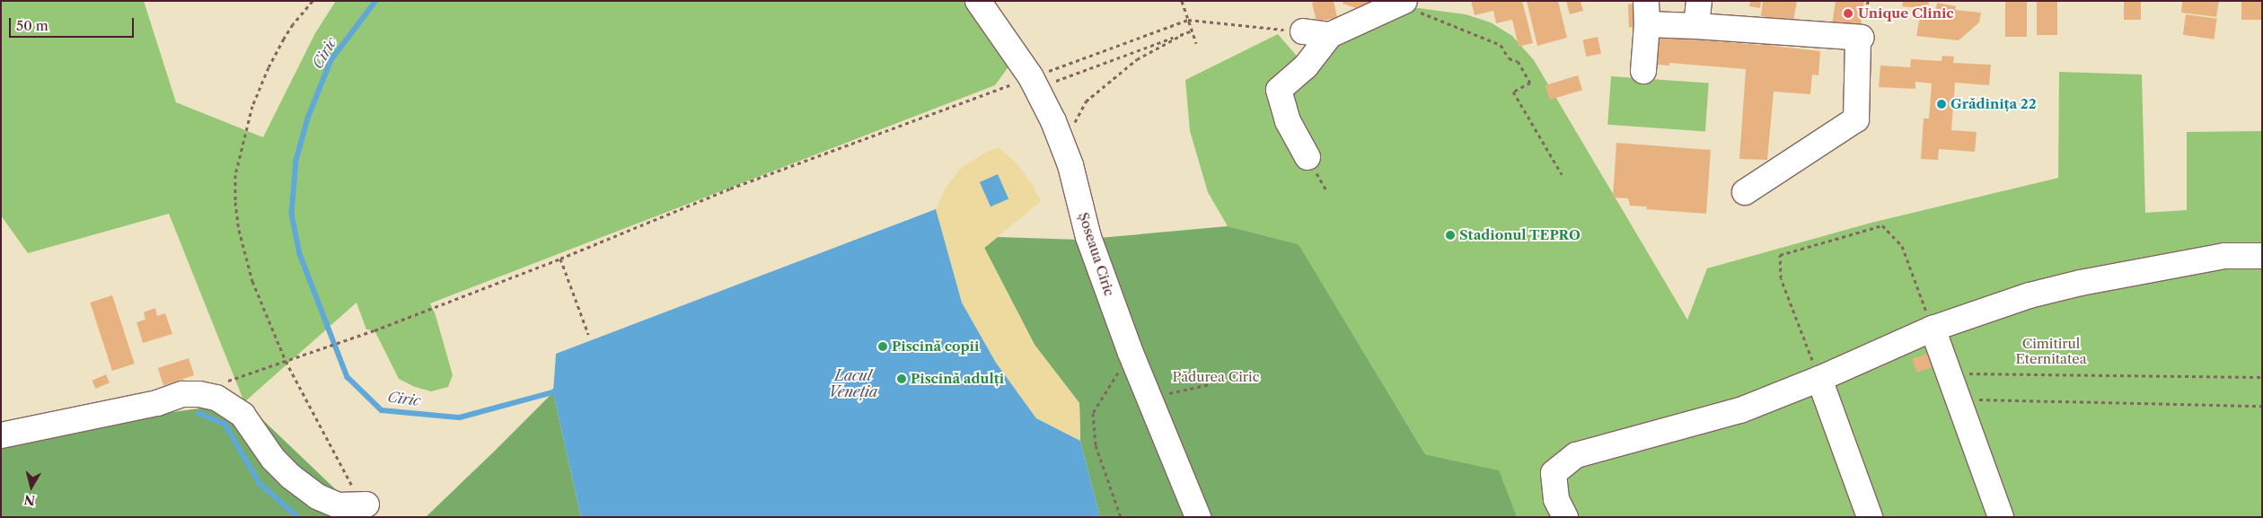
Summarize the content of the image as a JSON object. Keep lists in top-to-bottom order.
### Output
{
  "streets": {
    "street": ["Șoseaua Ciric"]
  },
  "water": ["Ciric", "Lacul Veneția"],
  "parks": ["Cimitirul Eternitatea", "Pădurea Ciric"],
  "places": [
    "Unique Clinic",
    "Grădinița 22",
    "Stadionul TEPRO",
    "Piscină copii",
    "Piscină adulți"
  ],
  "scale_bar": "50 m",
  "north": "bottom"
}
